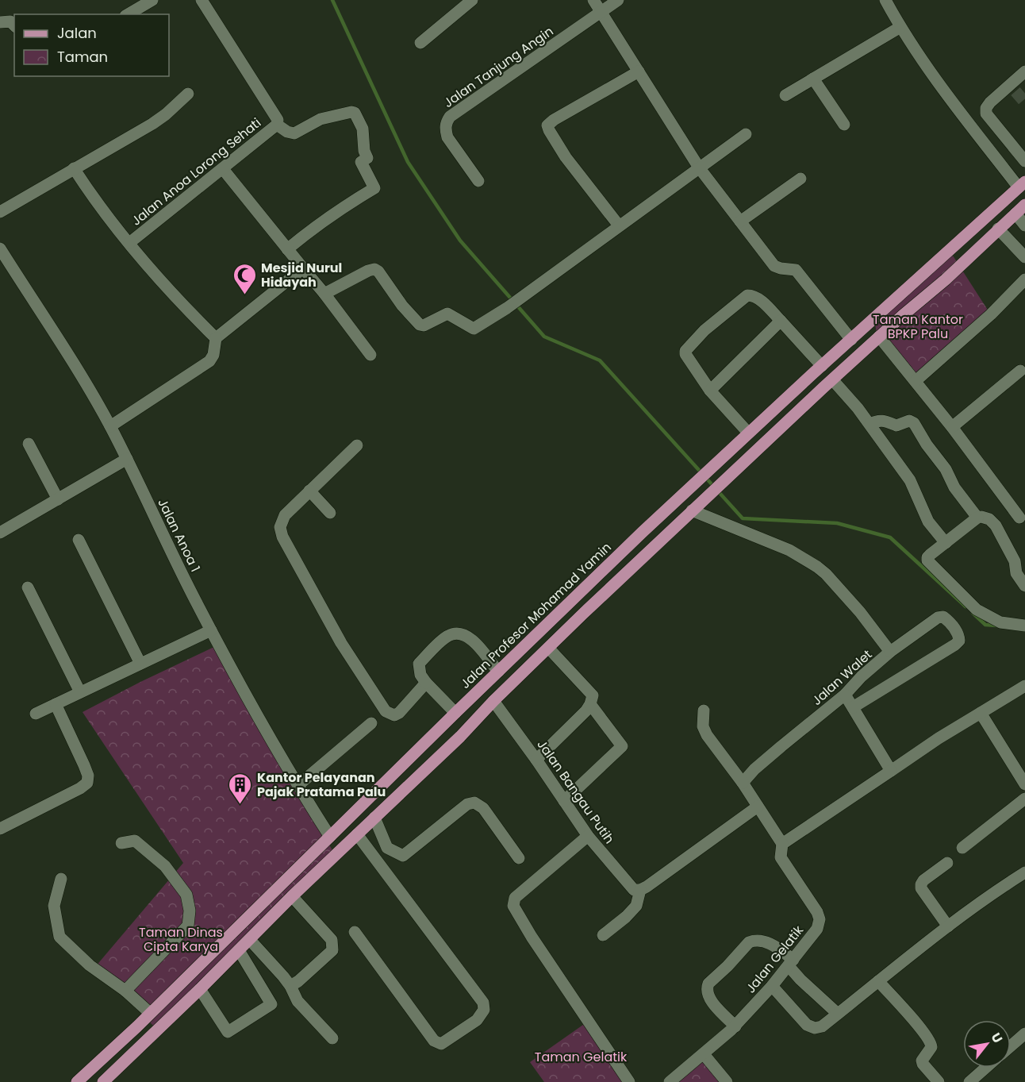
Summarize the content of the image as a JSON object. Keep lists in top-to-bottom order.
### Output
{
  "streets": {
    "main road": ["Jalan Profesor Mohamad Yamin"],
    "street": [
      "Jalan Tanjung Angin",
      "Jalan Anoa Lorong Sehati",
      "Jalan Anoa 1",
      "Jalan Walet",
      "Jalan Bangau Putih",
      "Jalan Gelatik"
    ]
  },
  "crossings": [
    ["Jalan Anoa 1", "Jalan Profesor Mohamad Yamin"]
  ],
  "parks": ["Taman Kantor BPKP Palu", "Taman Dinas Cipta Karya", "Taman Gelatik"],
  "places": {
    "mosque": ["Mesjid Nurul Hidayah"],
    "building": ["Kantor Pelayanan Pajak Pratama Palu"]
  },
  "legend": ["Jalan", "Taman"],
  "north": "top right"
}
